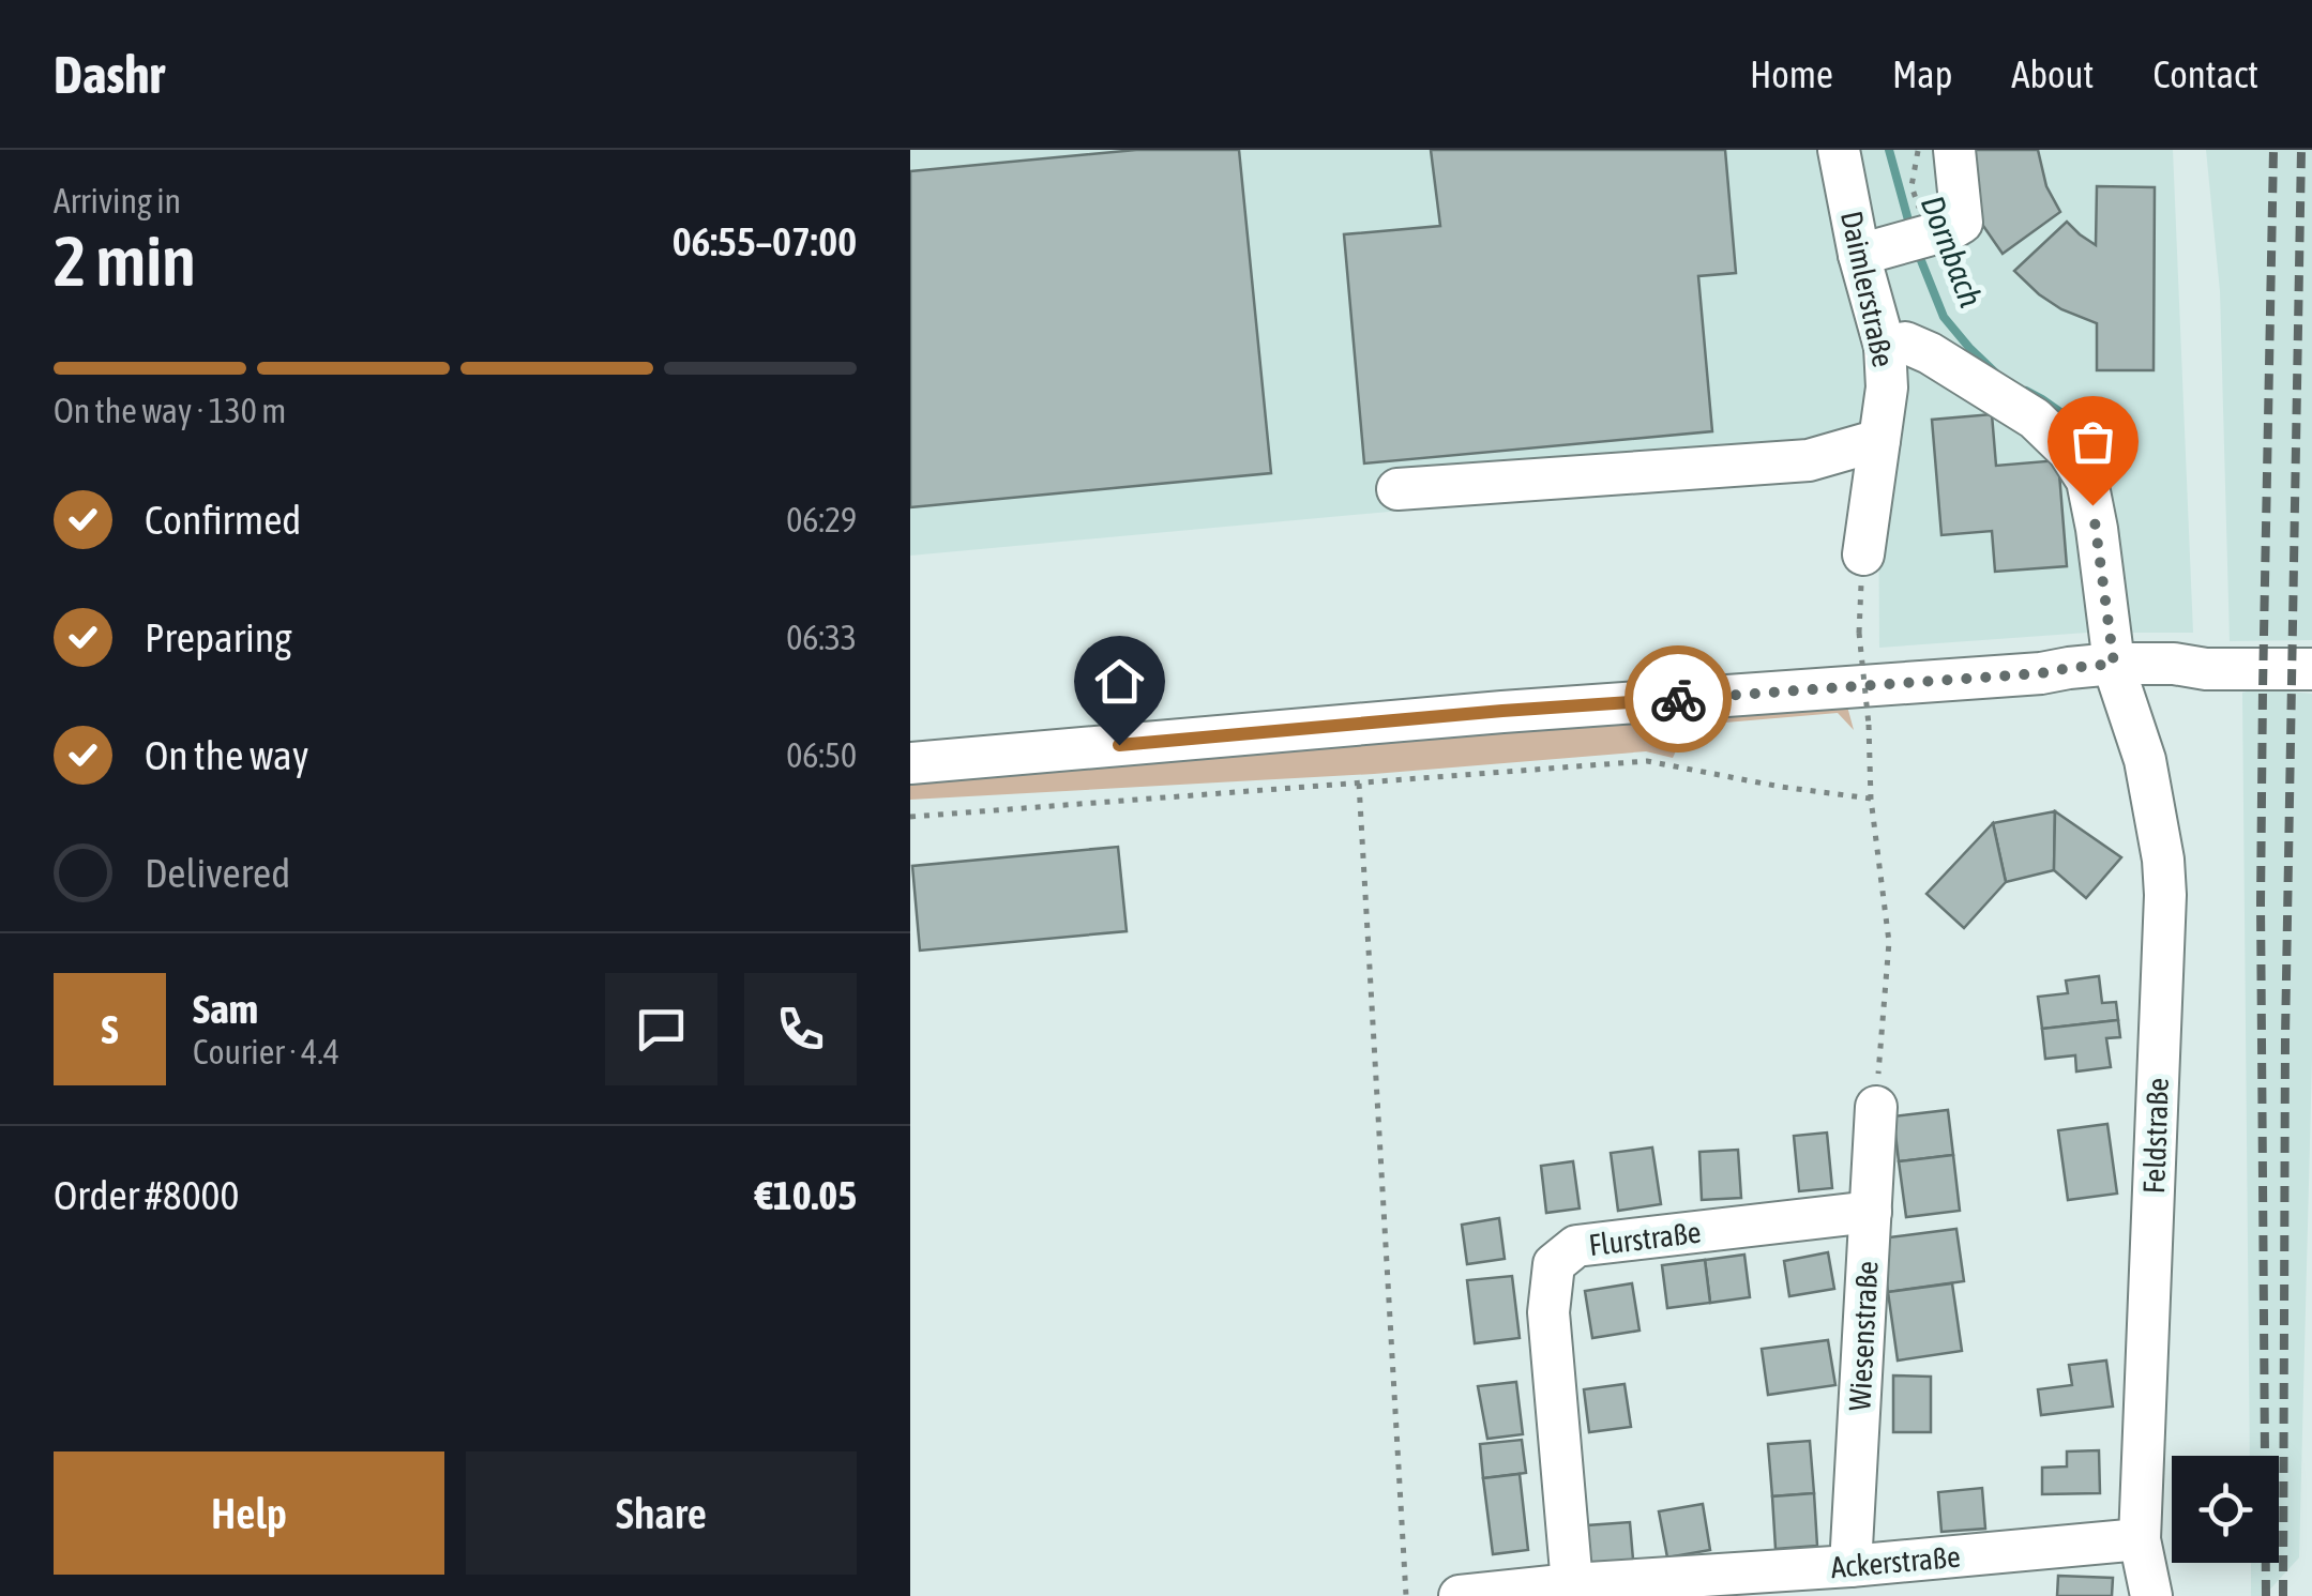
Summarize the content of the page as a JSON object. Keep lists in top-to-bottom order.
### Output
{
  "streets": {
    "street": [
      "Daimlerstraße",
      "Feldstraße",
      "Flurstraße",
      "Wiesenstraße",
      "Ackerstraße"
    ]
  },
  "crossings": [
    ["Daimlerstraße", "Feldstraße"],
    ["Feldstraße", "Ackerstraße"],
    ["Flurstraße", "Wiesenstraße"],
    ["Flurstraße", "Ackerstraße"],
    ["Wiesenstraße", "Ackerstraße"]
  ],
  "water": ["Dornbach"],
  "page": {
    "header": "Dashr",
    "nav": [
      "Home",
      "Map",
      "About",
      "Contact"
    ],
    "heading": ["2 min", "Arriving in", "06:55–07:00"],
    "panel": [
      "Sam",
      "Courier · 4.4",
      "Order #8000",
      "€10.05"
    ],
    "bar": "On the way · 130 m",
    "list": [
      ["Confirmed", "06:29"],
      ["Preparing", "06:33"],
      ["On the way", "06:50"],
      "Delivered"
    ],
    "round": "S",
    "buttons": ["Help", "Share"]
  }
}
